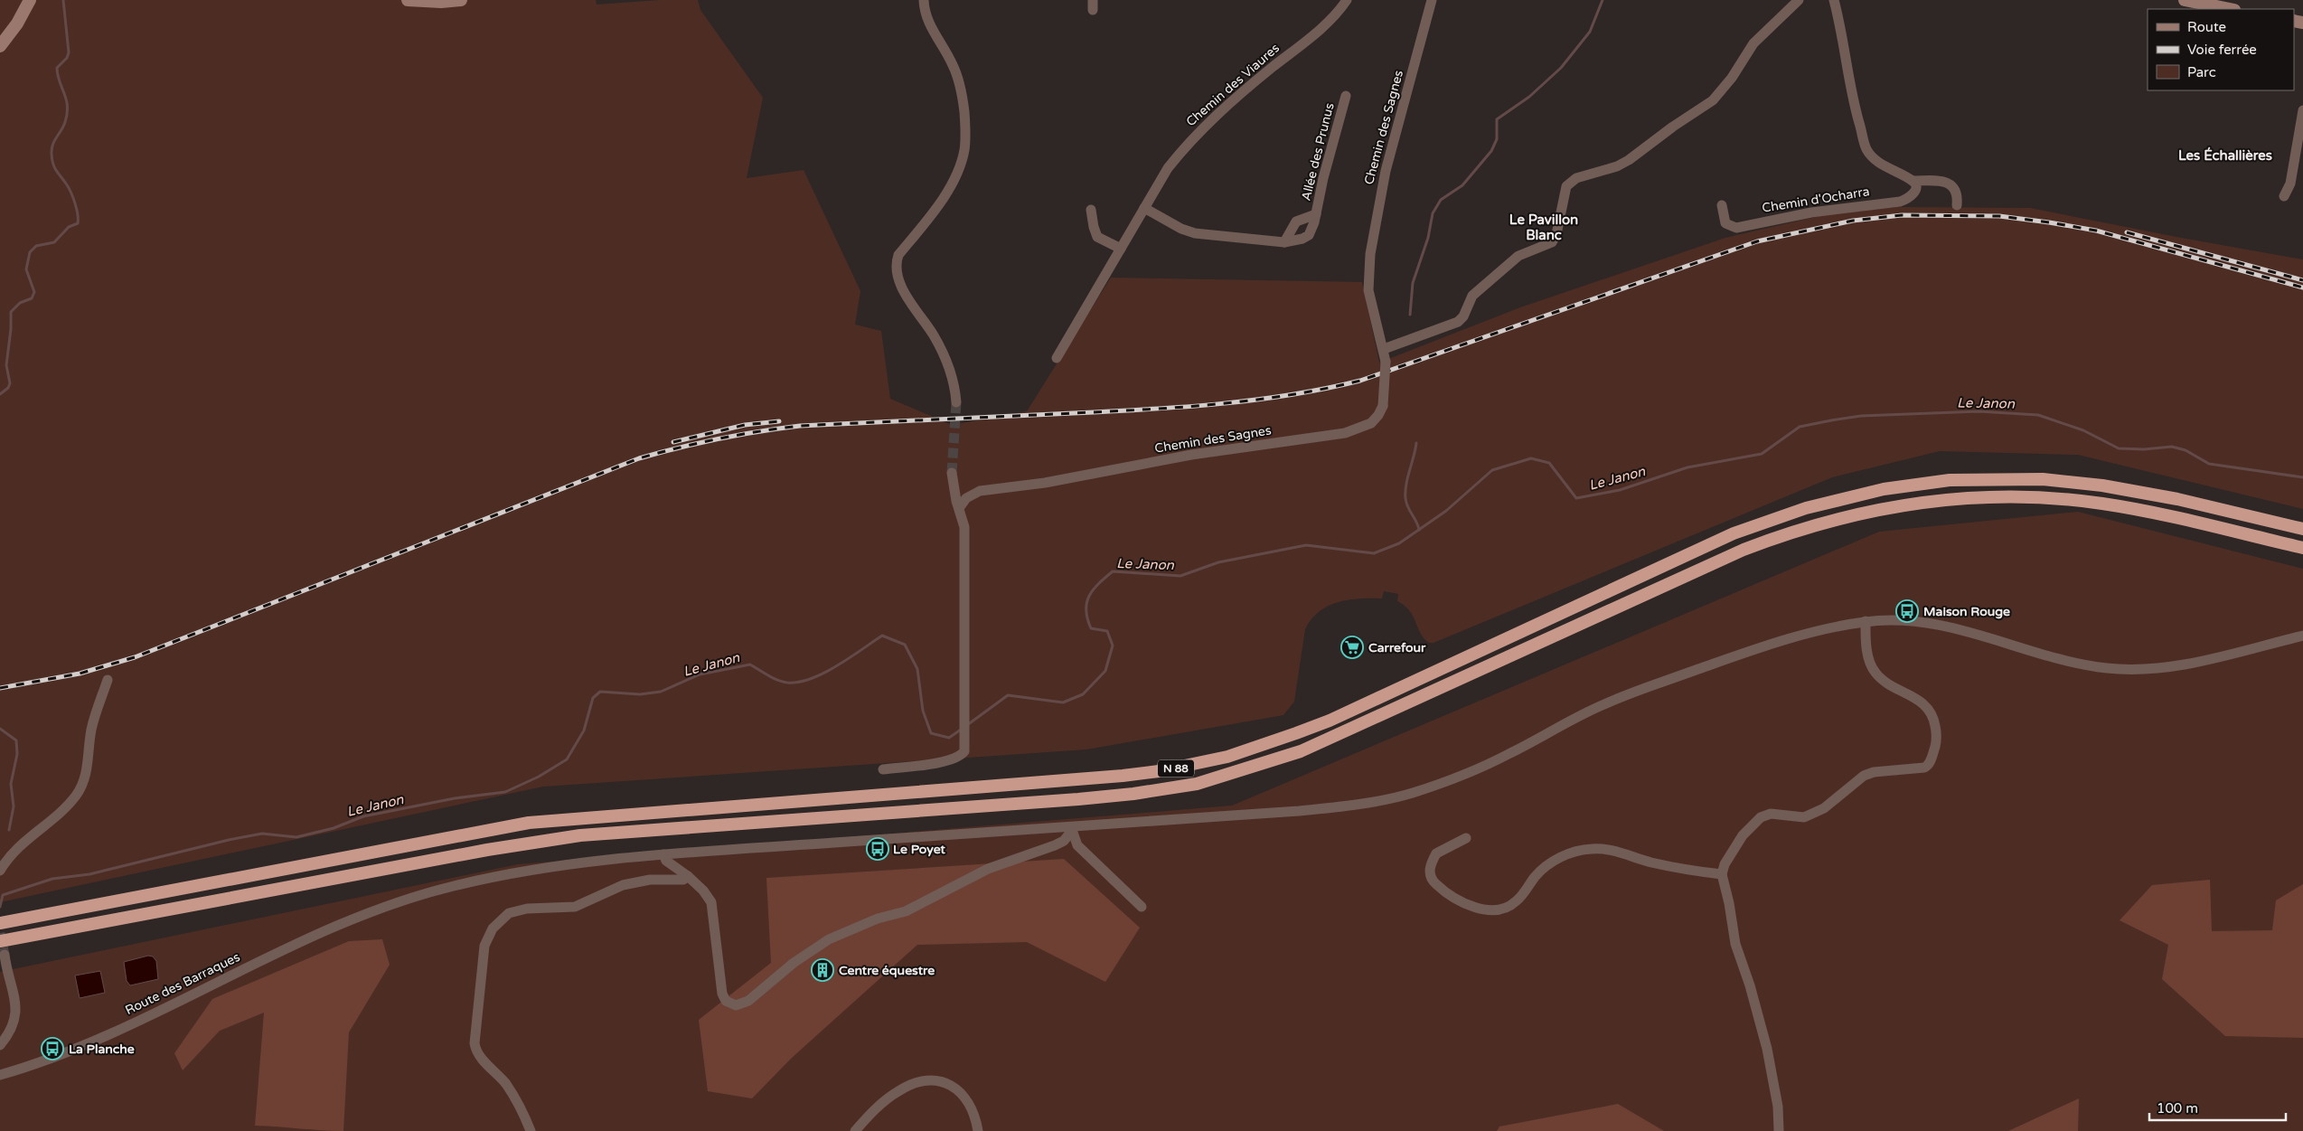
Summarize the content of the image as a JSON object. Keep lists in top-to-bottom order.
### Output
{
  "streets": {
    "highway": ["N 88"],
    "street": [
      "Chemin des Viaures",
      "Chemin des Sagnes",
      "Allée des Prunus",
      "Chemin d'Ocharra",
      "Route des Barraques"
    ]
  },
  "crossings": [
    ["Chemin des Viaures", "Allée des Prunus"]
  ],
  "districts": ["Les Échallières", "Le Pavillon Blanc"],
  "water": ["Le Janon"],
  "places": {
    "bus stop": ["Maison Rouge", "Le Poyet", "La Planche"],
    "supermarket": ["Carrefour"],
    "building": ["Centre équestre"]
  },
  "legend": ["Route", "Voie ferrée", "Parc"],
  "scale_bar": "100 m"
}
